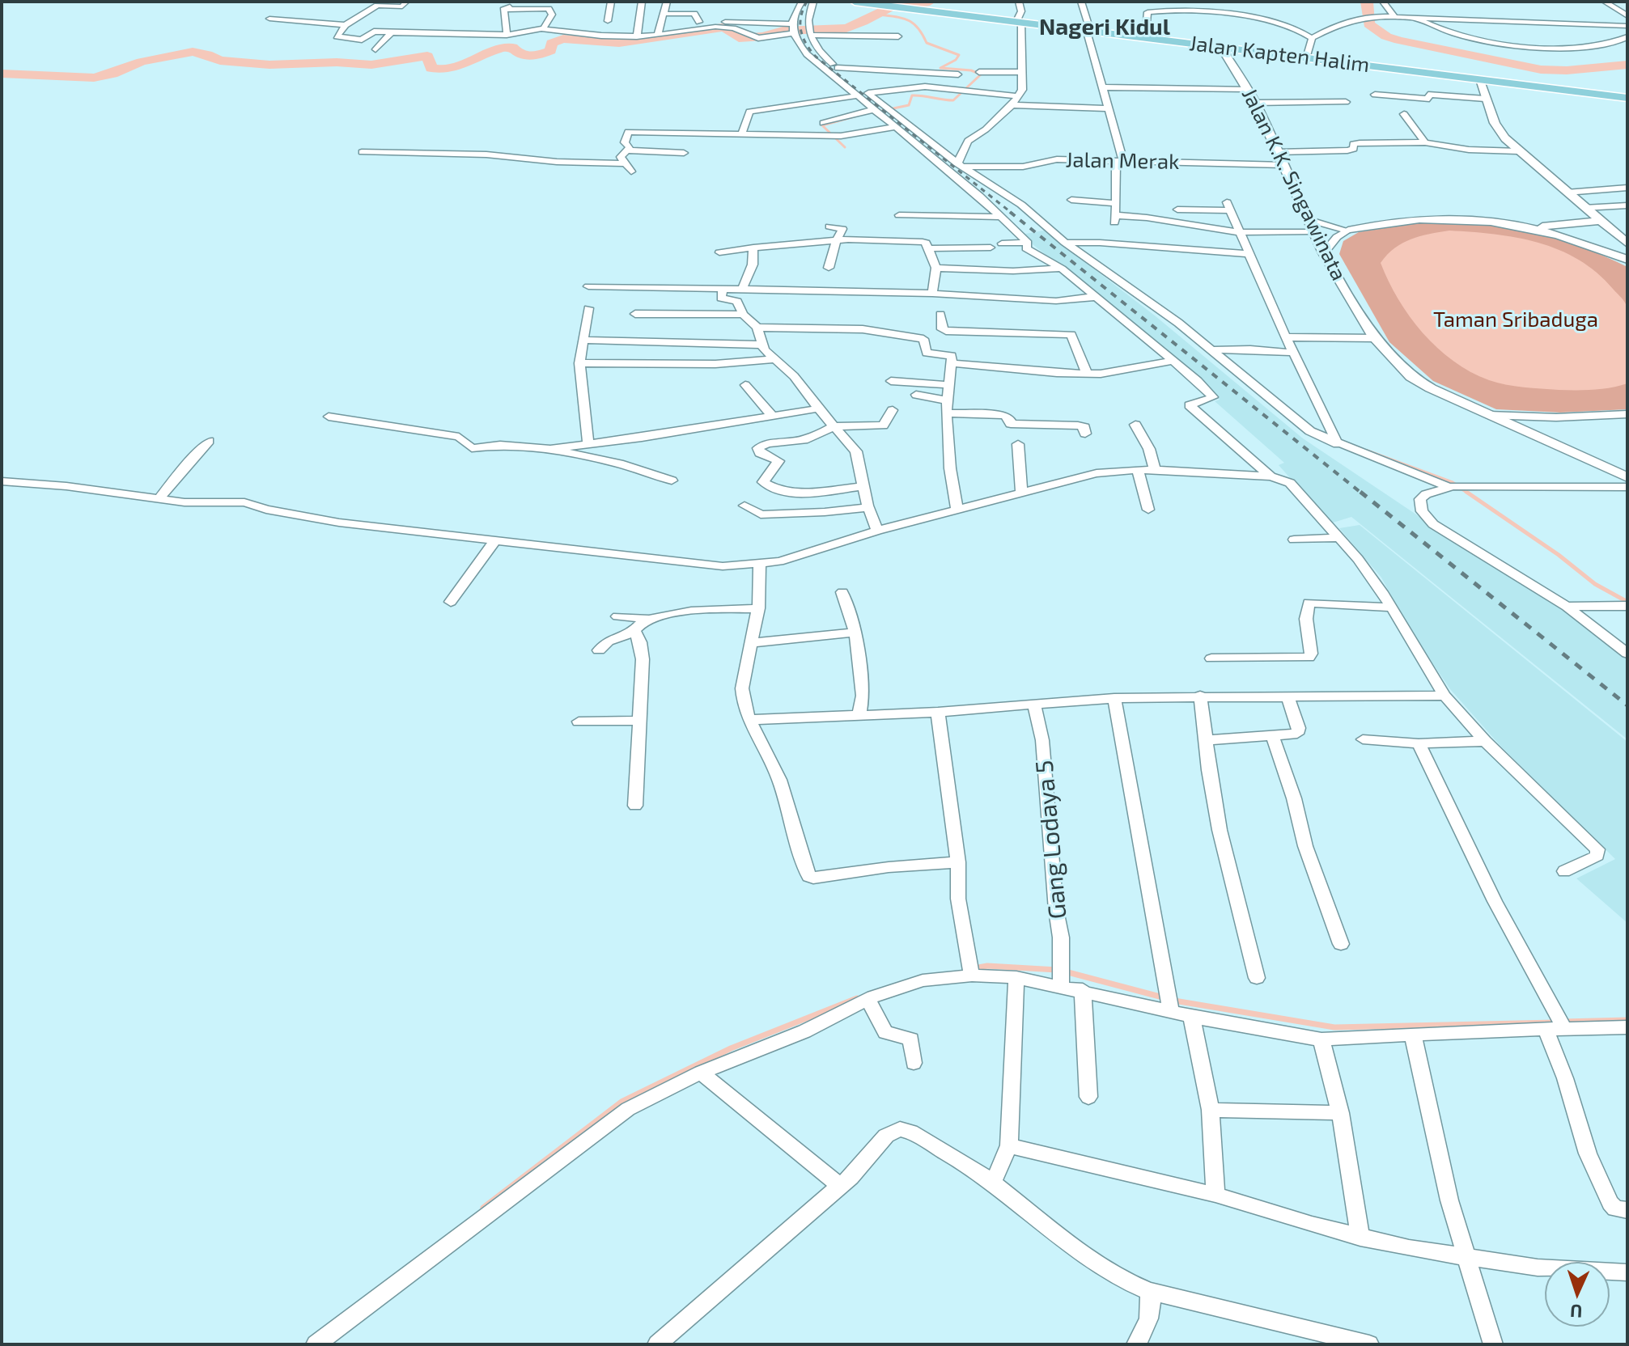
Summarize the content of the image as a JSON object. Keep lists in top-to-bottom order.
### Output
{
  "streets": {
    "main road": ["Jalan Kapten Halim"],
    "street": ["Jalan Merak", "Jalan K.K. Singawinata", "Gang Lodaya 5"]
  },
  "crossings": [
    ["Jalan Kapten Halim", "Jalan K.K. Singawinata"],
    ["Jalan Merak", "Jalan K.K. Singawinata"]
  ],
  "districts": ["Nageri Kidul"],
  "parks": ["Taman Sribaduga"],
  "north": "bottom"
}
